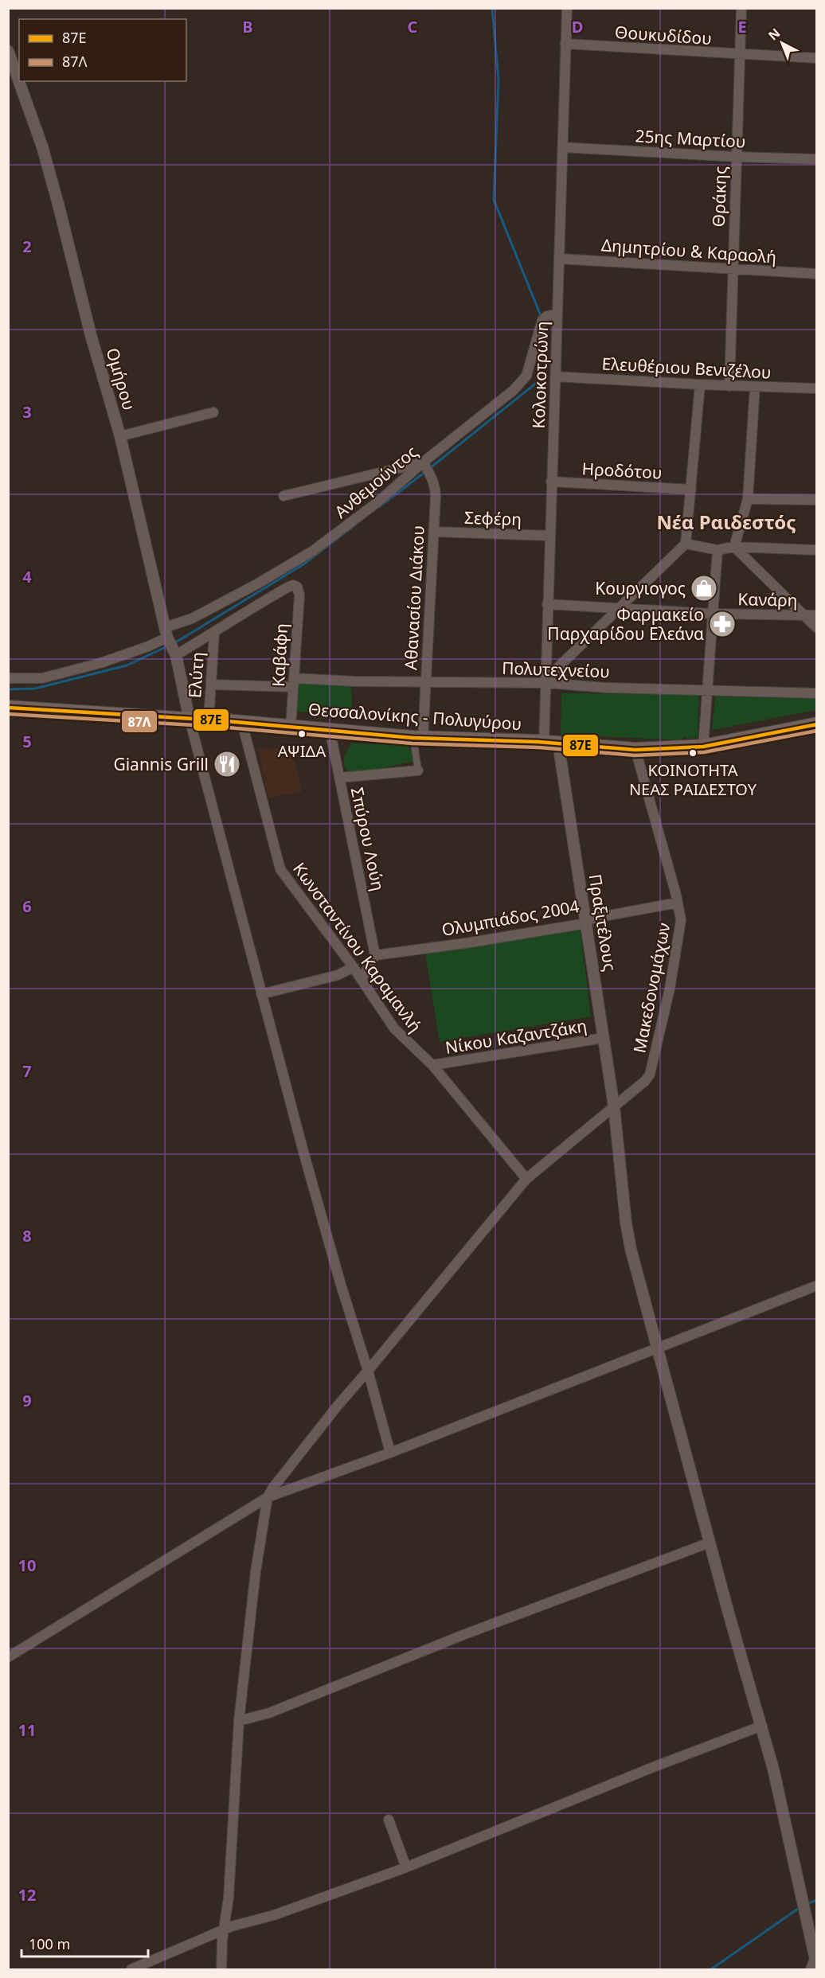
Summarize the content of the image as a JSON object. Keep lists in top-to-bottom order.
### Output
{
  "streets": {
    "main road": ["Θεσσαλονίκης - Πολυγύρου"],
    "street": [
      "Θουκυδίδου",
      "25ης Μαρτίου",
      "Θράκης",
      "Δημητρίου & Καραολή",
      "Ελευθέριου Βενιζέλου",
      "Κολοκοτρώνη",
      "Ομήρου",
      "Ηροδότου",
      "Ανθεμούντος",
      "Σεφέρη",
      "Αθανασίου Διάκου",
      "Κανάρη",
      "Καβάφη",
      "Πολυτεχνείου",
      "Ελύτη",
      "Σπύρου Λούη",
      "Ολυμπιάδος 2004",
      "Πραξιτέλους",
      "Κωνσταντίνου Καραμανλή",
      "Μακεδονομάχων",
      "Νίκου Καζαντζάκη"
    ]
  },
  "crossings": [
    ["Θουκυδίδου", "Θράκης"],
    ["Θουκυδίδου", "Κολοκοτρώνη"],
    ["25ης Μαρτίου", "Θράκης"],
    ["25ης Μαρτίου", "Κολοκοτρώνη"],
    ["Θράκης", "Δημητρίου & Καραολή"],
    ["Θράκης", "Ελευθέριου Βενιζέλου"],
    ["Δημητρίου & Καραολή", "Κολοκοτρώνη"],
    ["Ελευθέριου Βενιζέλου", "Κολοκοτρώνη"],
    ["Κολοκοτρώνη", "Ηροδότου"],
    ["Κολοκοτρώνη", "Ανθεμούντος"],
    ["Κολοκοτρώνη", "Σεφέρη"],
    ["Κολοκοτρώνη", "Κανάρη"],
    ["Κολοκοτρώνη", "Πολυτεχνείου"],
    ["Κολοκοτρώνη", "Θεσσαλονίκης - Πολυγύρου"],
    ["Κολοκοτρώνη", "Πραξιτέλους"],
    ["Ομήρου", "Ανθεμούντος"],
    ["Ομήρου", "Θεσσαλονίκης - Πολυγύρου"],
    ["Ανθεμούντος", "Αθανασίου Διάκου"],
    ["Σεφέρη", "Αθανασίου Διάκου"],
    ["Αθανασίου Διάκου", "Πολυτεχνείου"],
    ["Αθανασίου Διάκου", "Θεσσαλονίκης - Πολυγύρου"],
    ["Καβάφη", "Πολυτεχνείου"],
    ["Καβάφη", "Ελύτη"],
    ["Καβάφη", "Θεσσαλονίκης - Πολυγύρου"],
    ["Πολυτεχνείου", "Ελύτη"],
    ["Ελύτη", "Θεσσαλονίκης - Πολυγύρου"],
    ["Θεσσαλονίκης - Πολυγύρου", "Σπύρου Λούη"],
    ["Θεσσαλονίκης - Πολυγύρου", "Πραξιτέλους"],
    ["Θεσσαλονίκης - Πολυγύρου", "Κωνσταντίνου Καραμανλή"],
    ["Θεσσαλονίκης - Πολυγύρου", "Μακεδονομάχων"],
    ["Σπύρου Λούη", "Ολυμπιάδος 2004"],
    ["Ολυμπιάδος 2004", "Πραξιτέλους"],
    ["Ολυμπιάδος 2004", "Μακεδονομάχων"],
    ["Πραξιτέλους", "Μακεδονομάχων"],
    ["Πραξιτέλους", "Νίκου Καζαντζάκη"],
    ["Κωνσταντίνου Καραμανλή", "Μακεδονομάχων"],
    ["Κωνσταντίνου Καραμανλή", "Νίκου Καζαντζάκη"]
  ],
  "districts": ["Νέα Ραιδεστός"],
  "places": {
    "shop": ["Κουργιογος"],
    "pharmacy": ["Φαρμακείο Παρχαρίδου Ελεάνα"],
    "other": ["ΑΨΙΔΑ", "ΚΟΙΝΟΤΗΤΑ ΝΕΑΣ ΡΑΙΔΕΣΤΟΥ"],
    "restaurant": ["Giannis Grill"]
  },
  "lines": ["transit line 87Ε", "transit line 87Λ"],
  "legend": ["87Ε", "87Λ"],
  "scale_bar": "100 m",
  "north": "top left",
  "grid": {
    "columns": [
      "B",
      "C",
      "D",
      "E"
    ],
    "rows": [
      "2",
      "3",
      "4",
      "5",
      "6",
      "7",
      "8",
      "9",
      "10",
      "11",
      "12"
    ]
  }
}
